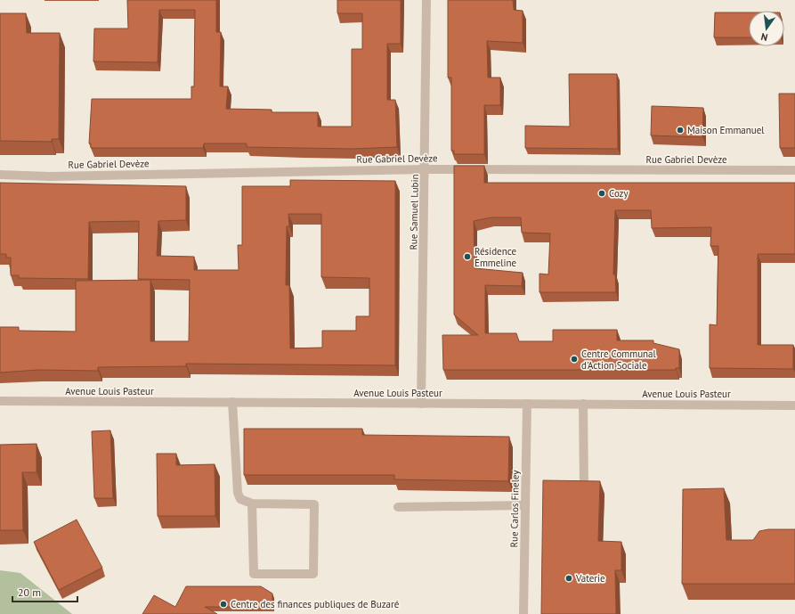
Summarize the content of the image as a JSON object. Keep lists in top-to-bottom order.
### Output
{
  "streets": {
    "street": [
      "Rue Gabriel Devèze",
      "Rue Samuel Lubin",
      "Avenue Louis Pasteur",
      "Rue Carlos Fineley"
    ]
  },
  "crossings": [
    ["Rue Gabriel Devèze", "Rue Samuel Lubin"],
    ["Rue Samuel Lubin", "Avenue Louis Pasteur"],
    ["Avenue Louis Pasteur", "Rue Carlos Fineley"]
  ],
  "places": [
    "Maison Emmanuel",
    "Cozy",
    "Résidence Emmeline",
    "Centre Communal d'Action Sociale",
    "Vaterie",
    "Centre des finances publiques de Buzaré"
  ],
  "scale_bar": "20 m",
  "north": "bottom"
}
